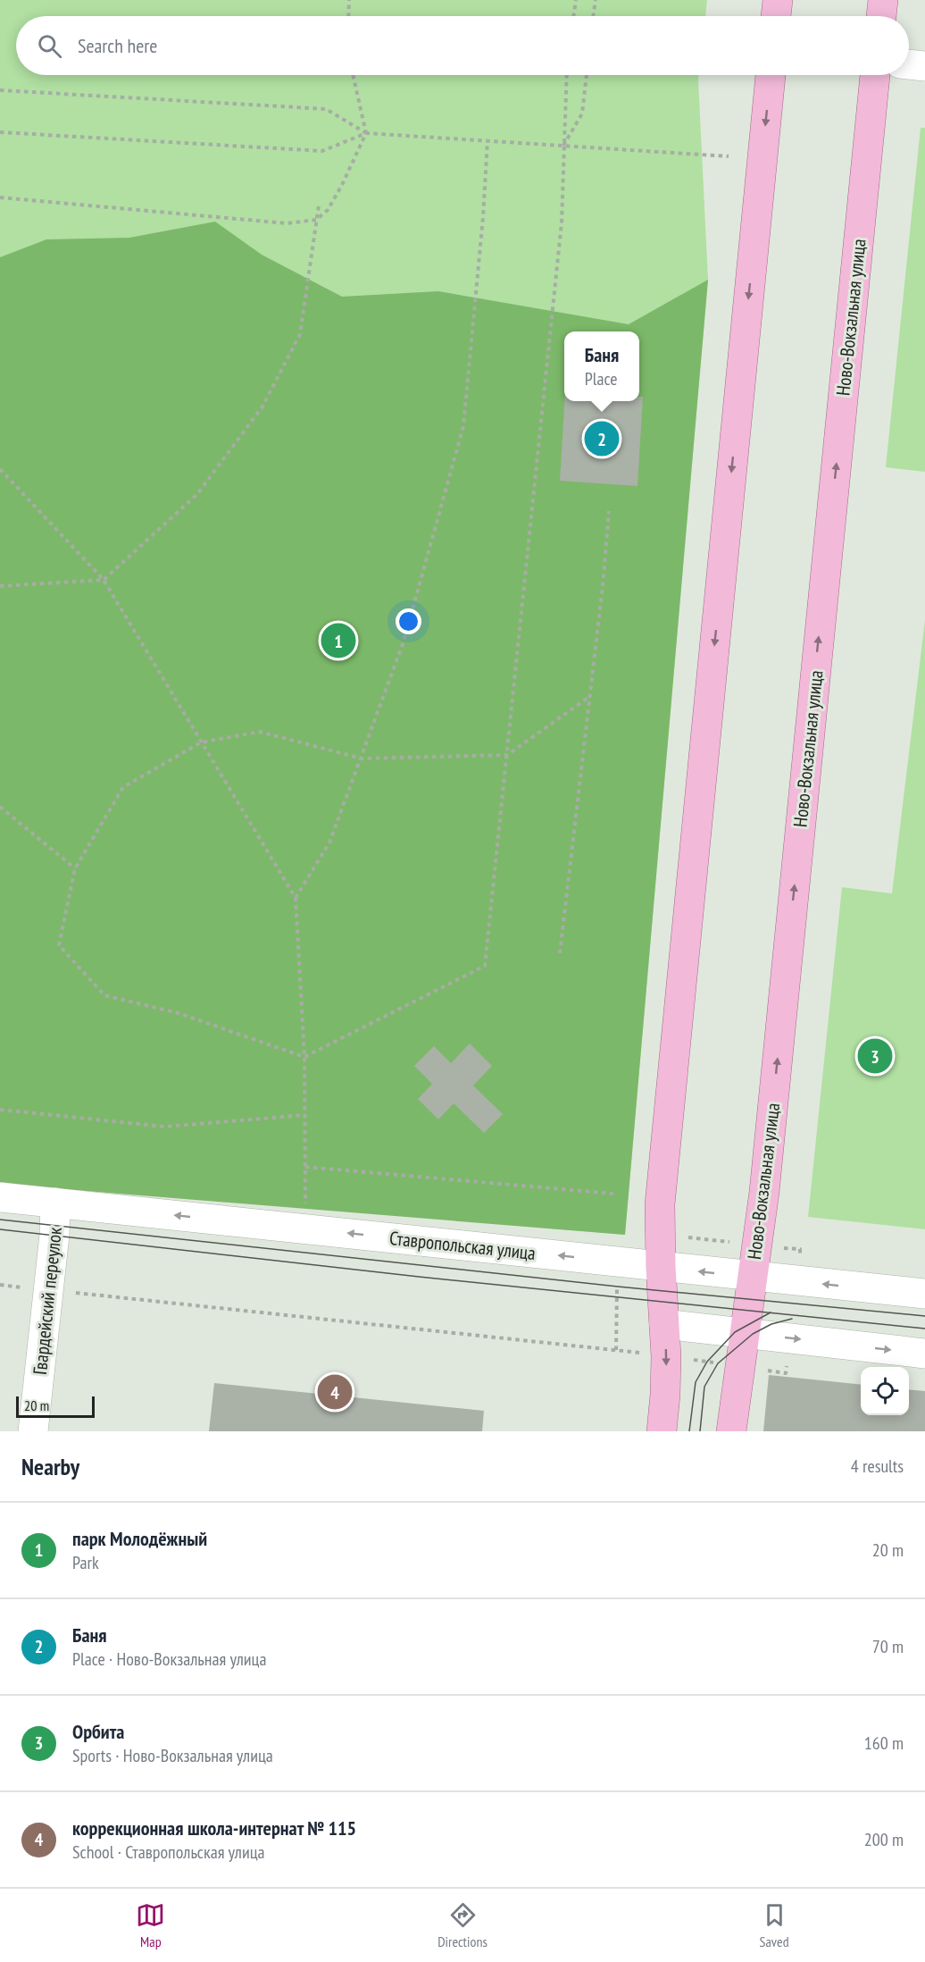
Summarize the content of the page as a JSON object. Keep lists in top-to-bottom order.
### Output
{
  "streets": {
    "main road": ["Ново-Вокзальная улица"],
    "street": ["Ставропольская улица", "Гвардейский переулок"]
  },
  "crossings": [
    ["Ново-Вокзальная улица", "Ставропольская улица"],
    ["Ставропольская улица", "Гвардейский переулок"]
  ],
  "scale_bar": "20 m",
  "page": {
    "search": "Search here",
    "popup": ["Баня", "Place"],
    "pins": [
      "2",
      "1",
      "3",
      "4"
    ],
    "scale": "20 m",
    "heading": ["Nearby", "4 results"],
    "list": [
      {
        "mark": "1",
        "name": "парк Молодёжный",
        "note": "Park",
        "value": "20 m"
      },
      {
        "mark": "2",
        "name": "Баня",
        "note": "Place · Ново-Вокзальная улица",
        "value": "70 m"
      },
      {
        "mark": "3",
        "name": "Орбита",
        "note": "Sports · Ново-Вокзальная улица",
        "value": "160 m"
      },
      {
        "mark": "4",
        "name": "коррекционная школа-интернат № 115",
        "note": "School · Ставропольская улица",
        "value": "200 m"
      }
    ],
    "nav": ["Map", "Directions", "Saved"]
  }
}
